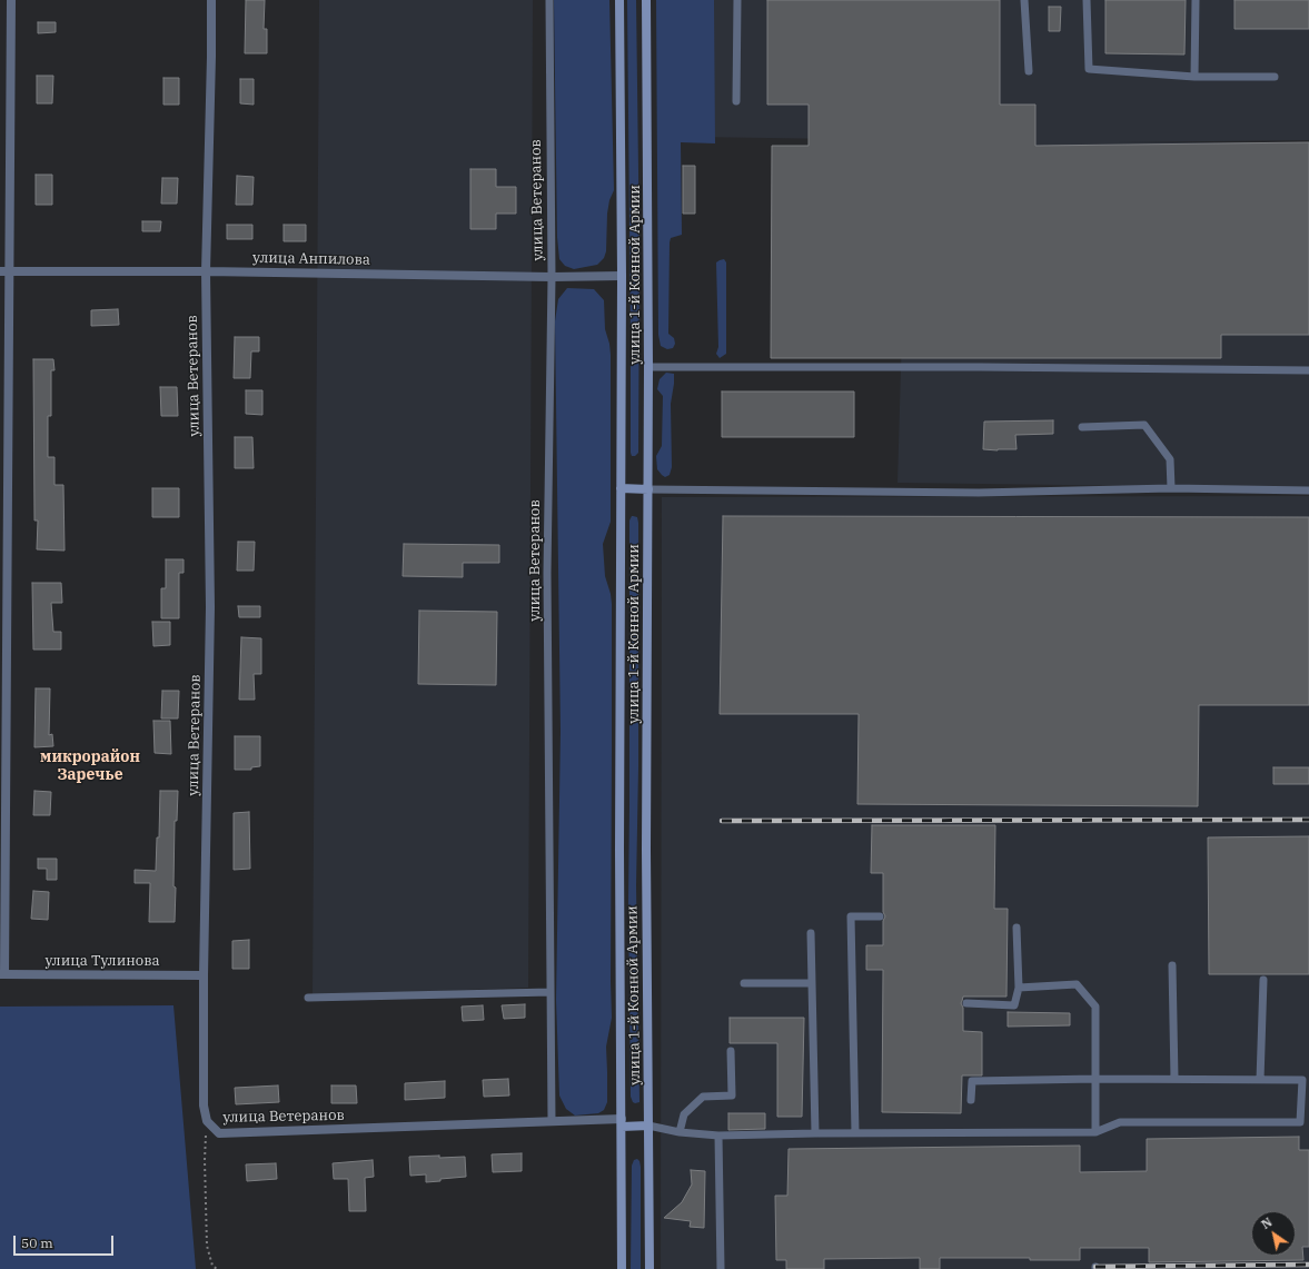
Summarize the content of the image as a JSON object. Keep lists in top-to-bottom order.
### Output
{
  "streets": {
    "main road": ["улица 1-й Конной Армии"],
    "street": ["улица Ветеранов", "улица Анпилова", "улица Тулинова"]
  },
  "crossings": [
    ["улица Ветеранов", "улица Анпилова"],
    ["улица Ветеранов", "улица 1-й Конной Армии"],
    ["улица Ветеранов", "улица Тулинова"],
    ["улица Анпилова", "улица 1-й Конной Армии"]
  ],
  "districts": ["микрорайон Заречье"],
  "scale_bar": "50 m",
  "north": "top left"
}
